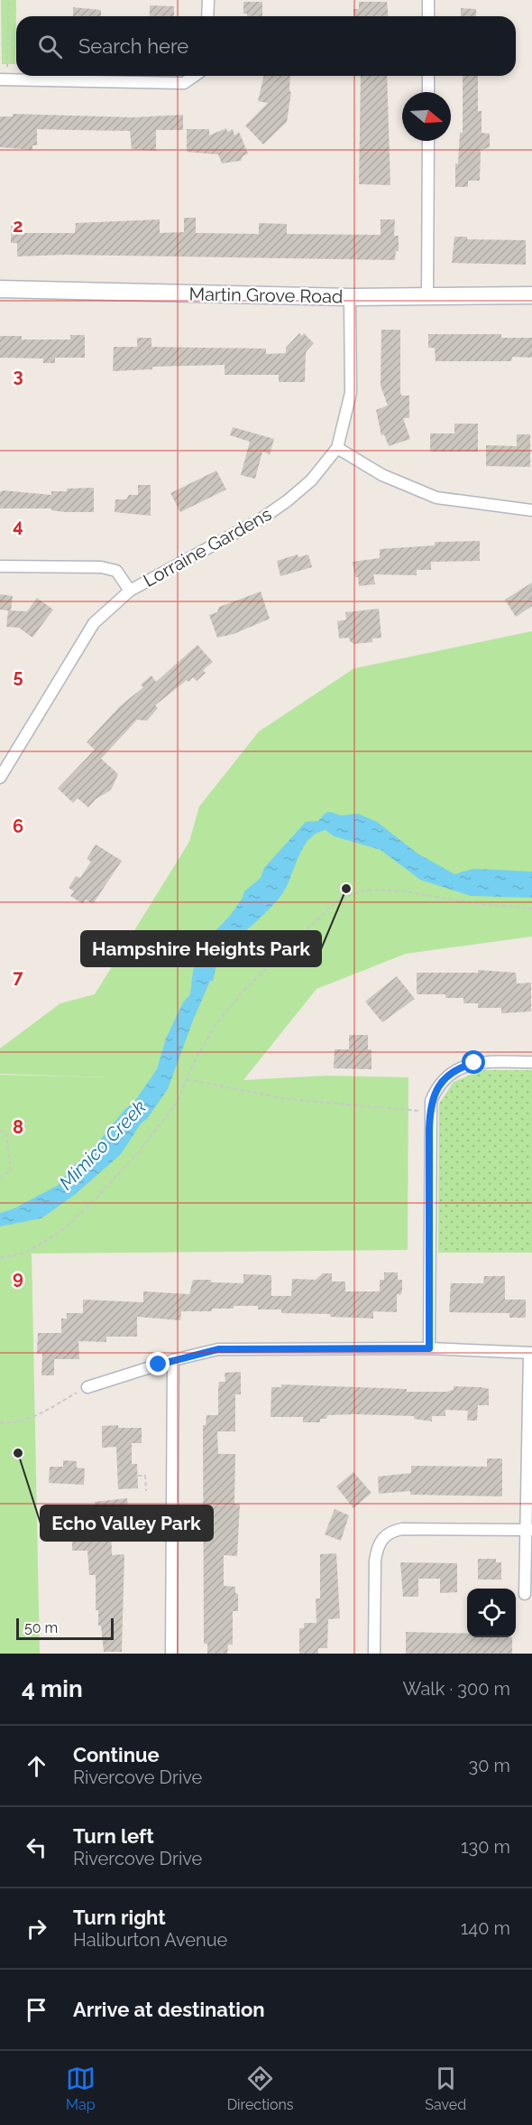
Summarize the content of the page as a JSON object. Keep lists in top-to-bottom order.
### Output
{
  "streets": {
    "main road": ["Martin Grove Road"],
    "street": ["Lorraine Gardens"]
  },
  "crossings": [
    ["Martin Grove Road", "Lorraine Gardens"]
  ],
  "water": ["Mimico Creek"],
  "places": ["Hampshire Heights Park", "Echo Valley Park"],
  "scale_bar": "50 m",
  "north": "right",
  "page": {
    "search": "Search here",
    "scale": "50 m",
    "heading": ["4 min", "Walk · 300 m"],
    "list": [
      ["Continue", "Rivercove Drive", "30 m"],
      ["Turn left", "Rivercove Drive", "130 m"],
      ["Turn right", "Haliburton Avenue", "140 m"],
      "Arrive at destination"
    ],
    "nav": ["Map", "Directions", "Saved"]
  },
  "grid": {
    "rows": [
      "2",
      "3",
      "4",
      "5",
      "6",
      "7",
      "8",
      "9"
    ]
  }
}
